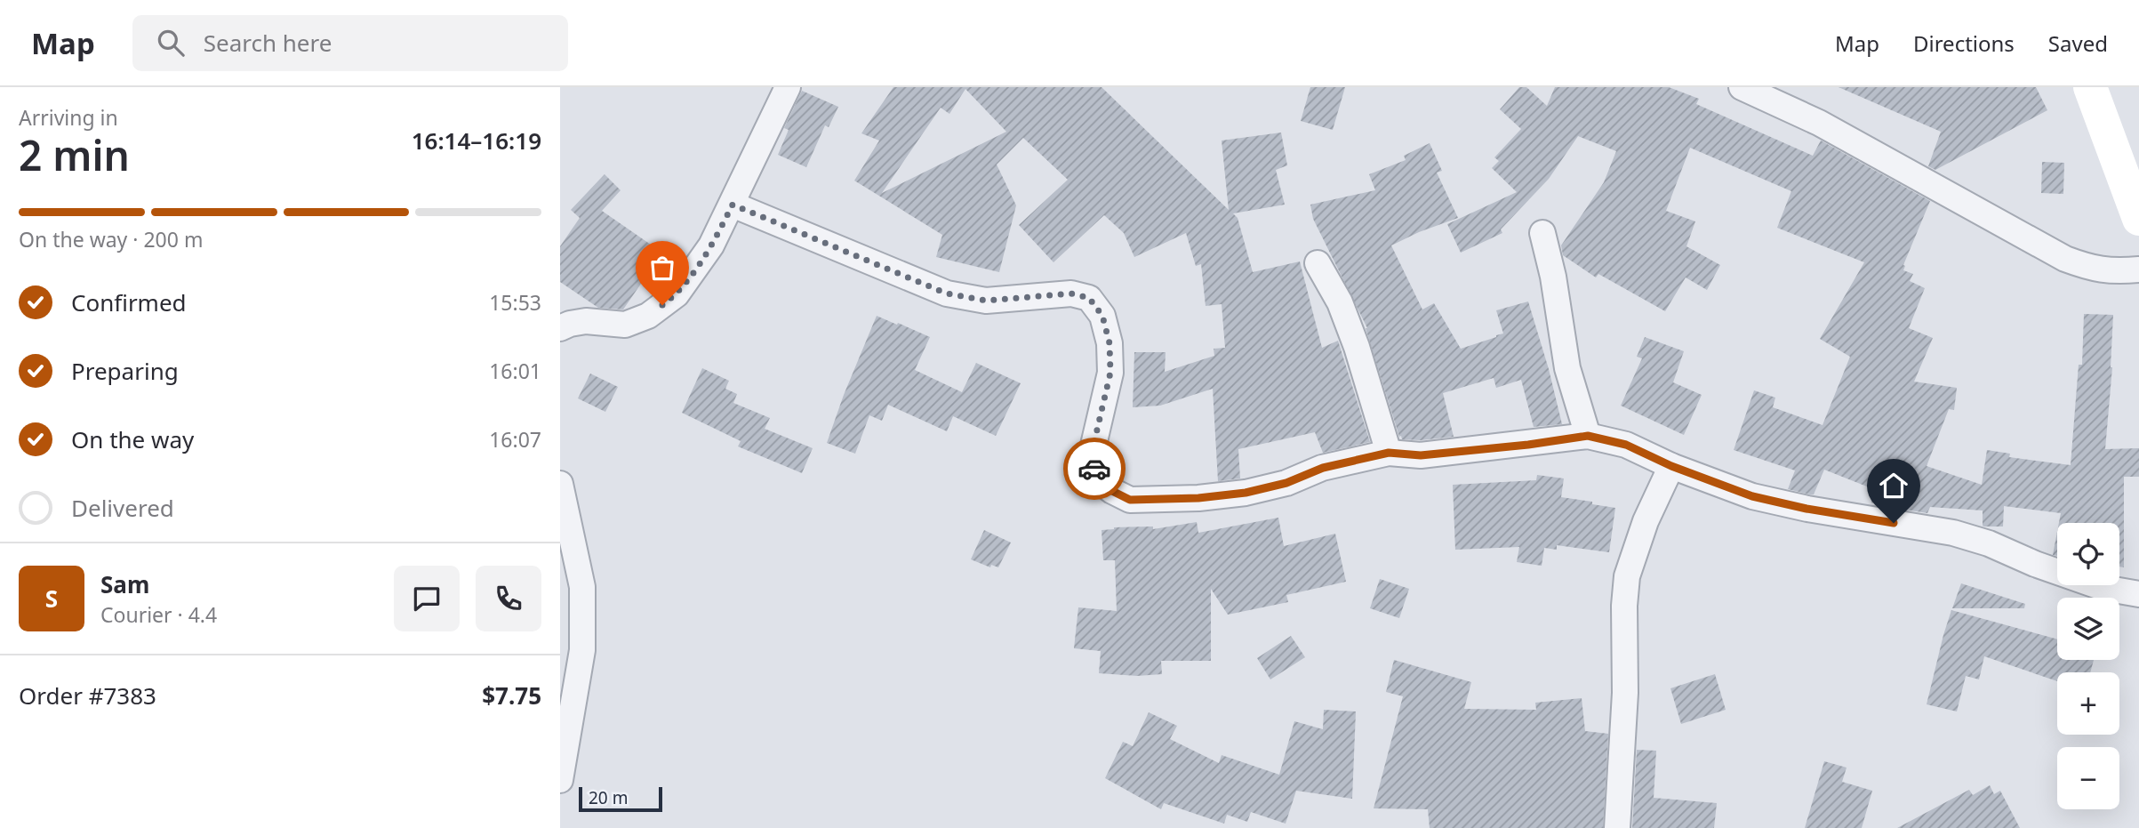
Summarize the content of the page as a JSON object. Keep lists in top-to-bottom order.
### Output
{
  "scale_bar": "20 m",
  "page": {
    "header": "Map",
    "search": "Search here",
    "nav": ["Map", "Directions", "Saved"],
    "heading": ["2 min", "Arriving in", "16:14–16:19"],
    "panel": [
      "Sam",
      "Courier · 4.4",
      "Order #7383",
      "$7.75"
    ],
    "bar": "On the way · 200 m",
    "list": [
      ["Confirmed", "15:53"],
      ["Preparing", "16:01"],
      ["On the way", "16:07"],
      "Delivered"
    ],
    "map_buttons": ["+", "−"],
    "round": "S",
    "scale": "20 m"
  }
}
